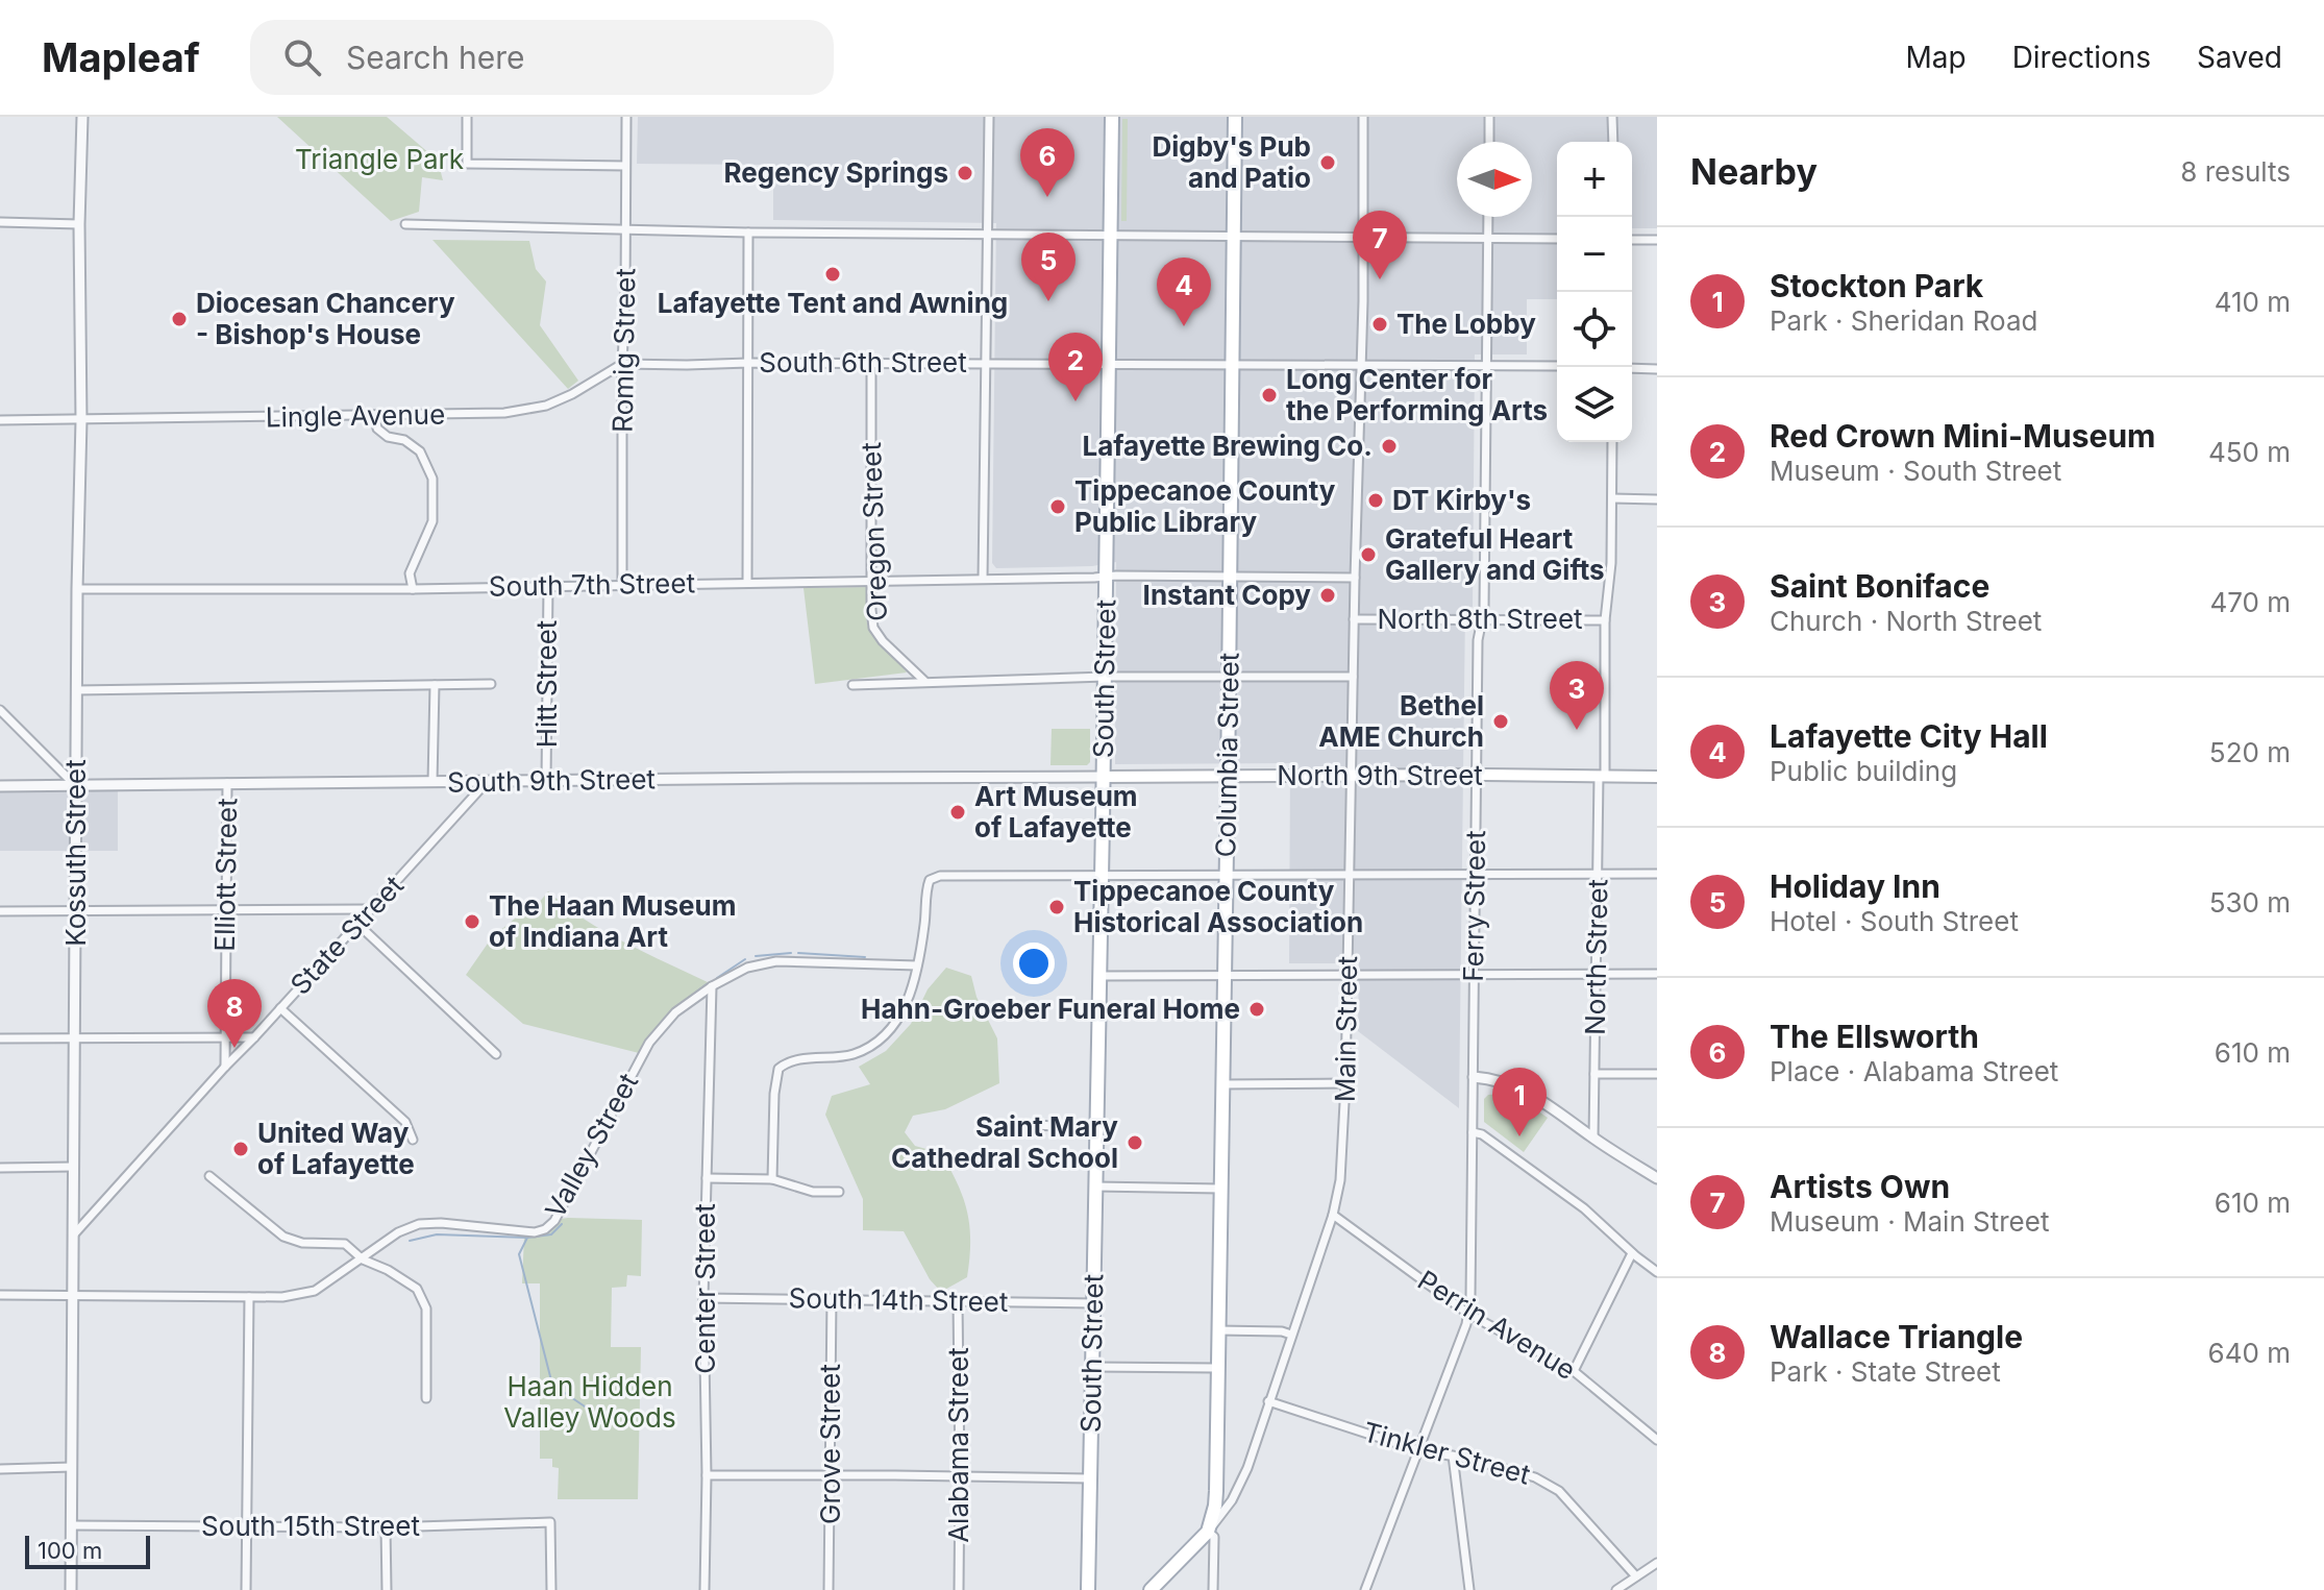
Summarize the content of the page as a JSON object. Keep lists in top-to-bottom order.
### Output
{
  "streets": {
    "main road": [
      "South Street",
      "Columbia Street",
      "North 9th Street",
      "Main Street"
    ],
    "street": [
      "Romig Street",
      "South 6th Street",
      "Lingle Avenue",
      "Oregon Street",
      "South 7th Street",
      "North 8th Street",
      "Hitt Street",
      "South 9th Street",
      "Kossuth Street",
      "Elliott Street",
      "Ferry Street",
      "State Street",
      "North Street",
      "Valley Street",
      "Center Street",
      "South 14th Street",
      "Perrin Avenue",
      "Grove Street",
      "Alabama Street",
      "Tinkler Street",
      "South 15th Street"
    ]
  },
  "crossings": [
    ["Romig Street", "South 6th Street"],
    ["Romig Street", "Lingle Avenue"],
    ["Romig Street", "South 7th Street"],
    ["South 6th Street", "Lingle Avenue"],
    ["South 6th Street", "Oregon Street"],
    ["South 6th Street", "South Street"],
    ["South 6th Street", "Columbia Street"],
    ["South 6th Street", "Ferry Street"],
    ["South 6th Street", "Main Street"],
    ["Lingle Avenue", "Kossuth Street"],
    ["Oregon Street", "South 7th Street"],
    ["South 7th Street", "South Street"],
    ["South 7th Street", "Hitt Street"],
    ["South 7th Street", "Columbia Street"],
    ["South 7th Street", "Kossuth Street"],
    ["South 7th Street", "Main Street"],
    ["North 8th Street", "Ferry Street"],
    ["North 8th Street", "North Street"],
    ["North 8th Street", "Main Street"],
    ["South Street", "North 9th Street"],
    ["South Street", "South 9th Street"],
    ["South Street", "South 14th Street"],
    ["Hitt Street", "South 9th Street"],
    ["Columbia Street", "North 9th Street"],
    ["Columbia Street", "Main Street"],
    ["North 9th Street", "South 9th Street"],
    ["North 9th Street", "Ferry Street"],
    ["North 9th Street", "North Street"],
    ["North 9th Street", "Main Street"],
    ["South 9th Street", "Kossuth Street"],
    ["South 9th Street", "Elliott Street"],
    ["South 9th Street", "State Street"],
    ["Kossuth Street", "State Street"],
    ["Kossuth Street", "South 15th Street"],
    ["Elliott Street", "State Street"],
    ["Ferry Street", "Perrin Avenue"],
    ["Ferry Street", "Tinkler Street"],
    ["Main Street", "Perrin Avenue"],
    ["Main Street", "Tinkler Street"],
    ["Valley Street", "Center Street"],
    ["Center Street", "South 14th Street"],
    ["South 14th Street", "Grove Street"],
    ["South 14th Street", "Alabama Street"]
  ],
  "parks": ["Triangle Park", "Haan Hidden Valley Woods"],
  "places": [
    "Digby's Pub and Patio",
    "Regency Springs",
    "Lafayette Tent and Awning",
    "Diocesan Chancery - Bishop's House",
    "The Lobby",
    "Long Center for the Performing Arts",
    "Lafayette Brewing Co.",
    "DT Kirby's",
    "Tippecanoe County Public Library",
    "Grateful Heart Gallery and Gifts",
    "Instant Copy",
    "Bethel AME Church",
    "Art Museum of Lafayette",
    "Tippecanoe County Historical Association",
    "The Haan Museum of Indiana Art",
    "Hahn-Groeber Funeral Home",
    "Saint Mary Cathedral School",
    "United Way of Lafayette"
  ],
  "scale_bar": "100 m",
  "north": "right",
  "page": {
    "header": "Mapleaf",
    "search": "Search here",
    "nav": ["Map", "Directions", "Saved"],
    "heading": ["Nearby", "8 results"],
    "pins": [
      "6",
      "7",
      "5",
      "4",
      "2",
      "3",
      "8",
      "1"
    ],
    "map_buttons": ["+", "−"],
    "list": [
      {
        "mark": "1",
        "name": "Stockton Park",
        "note": "Park · Sheridan Road",
        "value": "410 m"
      },
      {
        "mark": "2",
        "name": "Red Crown Mini-Museum",
        "note": "Museum · South Street",
        "value": "450 m"
      },
      {
        "mark": "3",
        "name": "Saint Boniface",
        "note": "Church · North Street",
        "value": "470 m"
      },
      {
        "mark": "4",
        "name": "Lafayette City Hall",
        "note": "Public building",
        "value": "520 m"
      },
      {
        "mark": "5",
        "name": "Holiday Inn",
        "note": "Hotel · South Street",
        "value": "530 m"
      },
      {
        "mark": "6",
        "name": "The Ellsworth",
        "note": "Place · Alabama Street",
        "value": "610 m"
      },
      {
        "mark": "7",
        "name": "Artists Own",
        "note": "Museum · Main Street",
        "value": "610 m"
      },
      {
        "mark": "8",
        "name": "Wallace Triangle",
        "note": "Park · State Street",
        "value": "640 m"
      }
    ],
    "scale": "100 m"
  }
}
